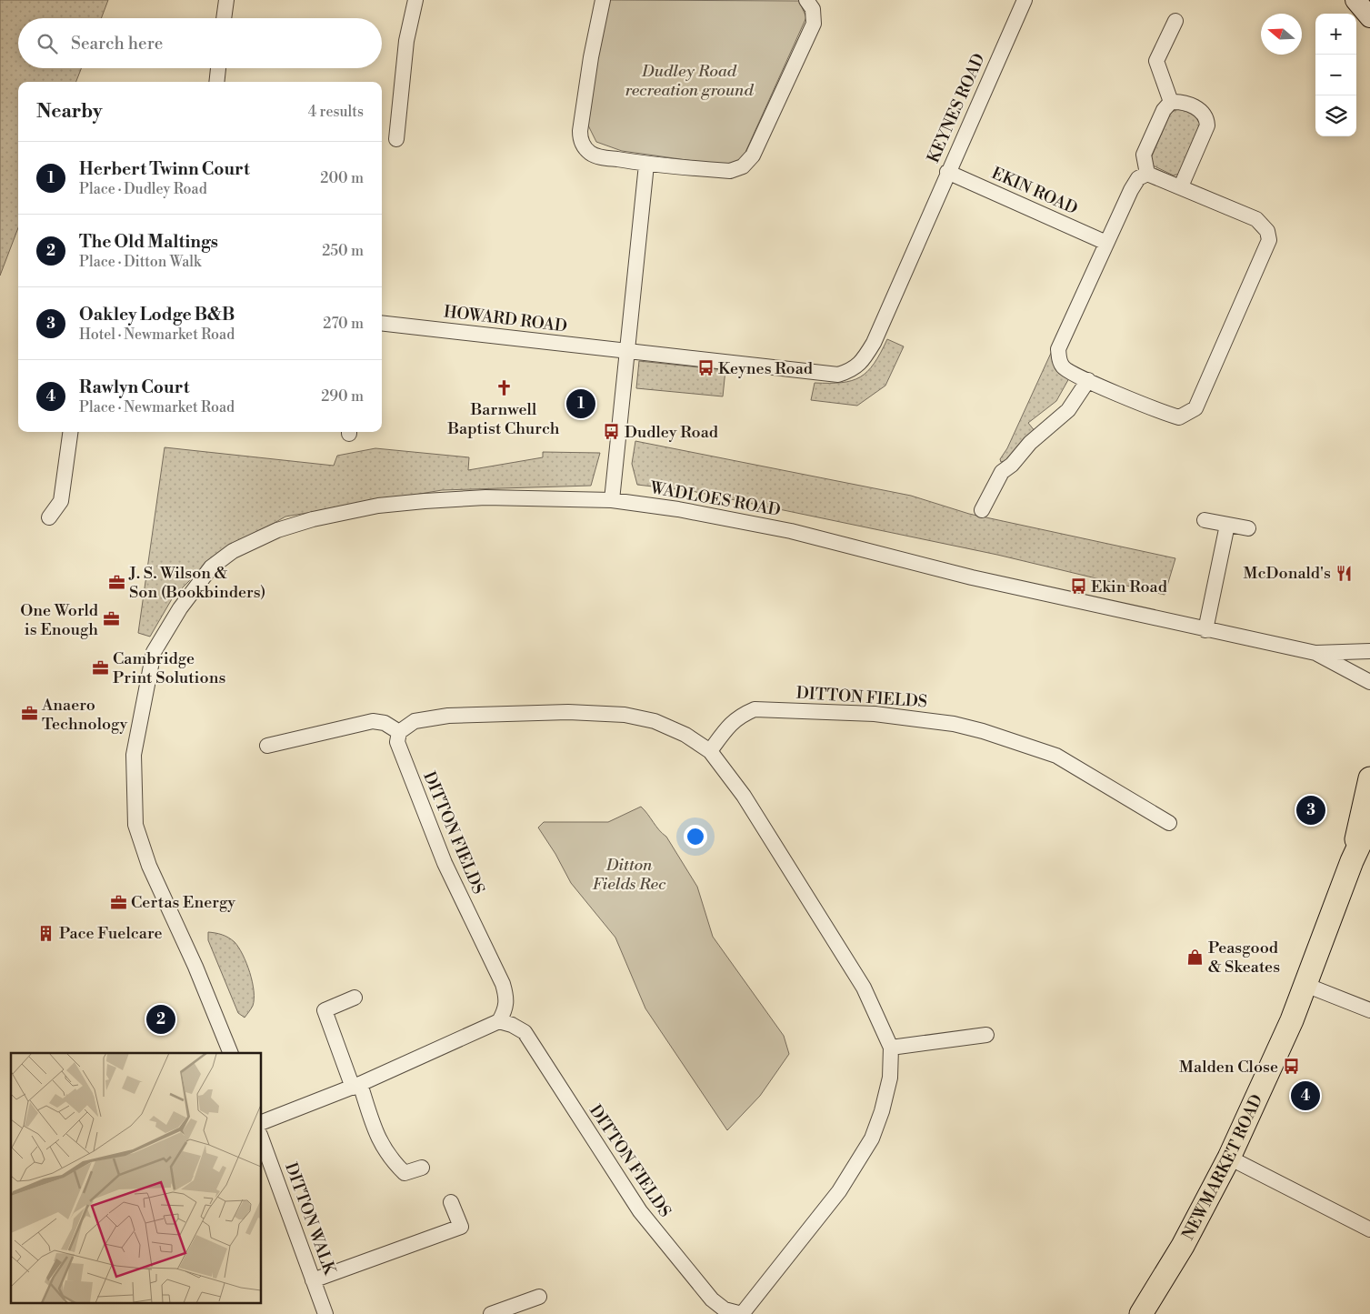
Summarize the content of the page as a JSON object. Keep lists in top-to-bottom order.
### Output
{
  "streets": {
    "main road": ["NEWMARKET ROAD"],
    "street": [
      "KEYNES ROAD",
      "EKIN ROAD",
      "HOWARD ROAD",
      "WADLOES ROAD",
      "DITTON FIELDS",
      "DITTON WALK"
    ]
  },
  "crossings": [
    ["KEYNES ROAD", "EKIN ROAD"],
    ["KEYNES ROAD", "HOWARD ROAD"]
  ],
  "parks": ["Dudley Road recreation ground", "Ditton Fields Rec"],
  "places": {
    "bus stop": [
      "Keynes Road",
      "Dudley Road",
      "Ekin Road",
      "Malden Close"
    ],
    "church": ["Barnwell Baptist Church"],
    "restaurant": ["McDonald's"],
    "office": [
      "J. S. Wilson & Son (Bookbinders)",
      "One World is Enough",
      "Cambridge Print Solutions",
      "Anaero Technology",
      "Certas Energy"
    ],
    "building": ["Pace Fuelcare"],
    "shop": ["Peasgood & Skeates"]
  },
  "north": "left",
  "page": {
    "map_buttons": ["+", "−"],
    "search": "Search here",
    "heading": ["Nearby", "4 results"],
    "list": [
      {
        "mark": "1",
        "name": "Herbert Twinn Court",
        "note": "Place · Dudley Road",
        "value": "200 m"
      },
      {
        "mark": "2",
        "name": "The Old Maltings",
        "note": "Place · Ditton Walk",
        "value": "250 m"
      },
      {
        "mark": "3",
        "name": "Oakley Lodge B&B",
        "note": "Hotel · Newmarket Road",
        "value": "270 m"
      },
      {
        "mark": "4",
        "name": "Rawlyn Court",
        "note": "Place · Newmarket Road",
        "value": "290 m"
      }
    ],
    "pins": [
      "1",
      "3",
      "2",
      "4"
    ]
  }
}
